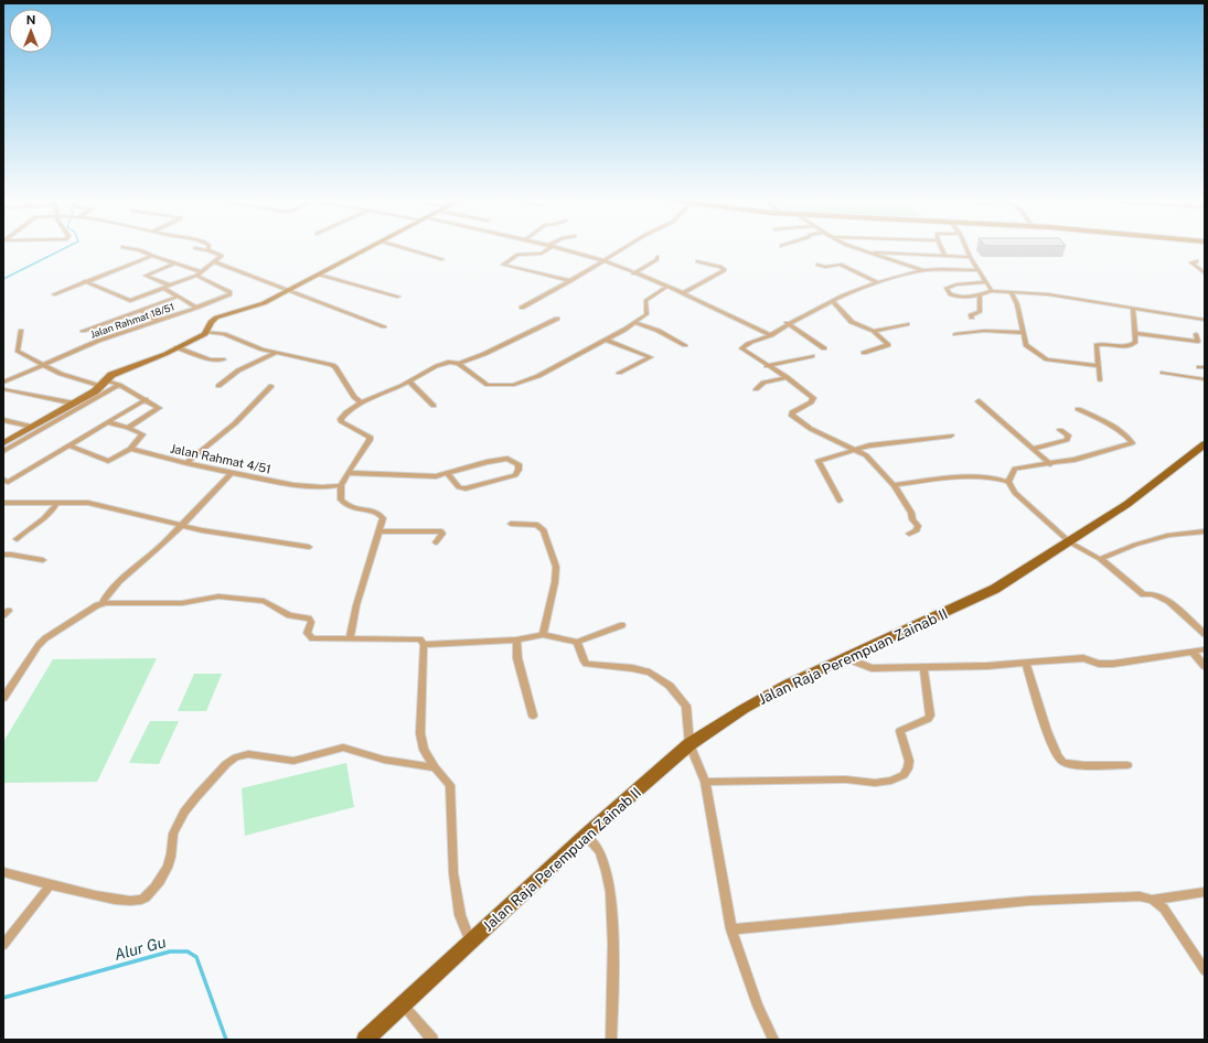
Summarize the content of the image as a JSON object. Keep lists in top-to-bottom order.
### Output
{
  "streets": {
    "main road": ["Jalan Raja Perempuan Zainab II"],
    "street": ["Jalan Rahmat 18/51", "Jalan Rahmat 4/51"]
  },
  "water": ["Alur Gu"],
  "north": "top"
}
